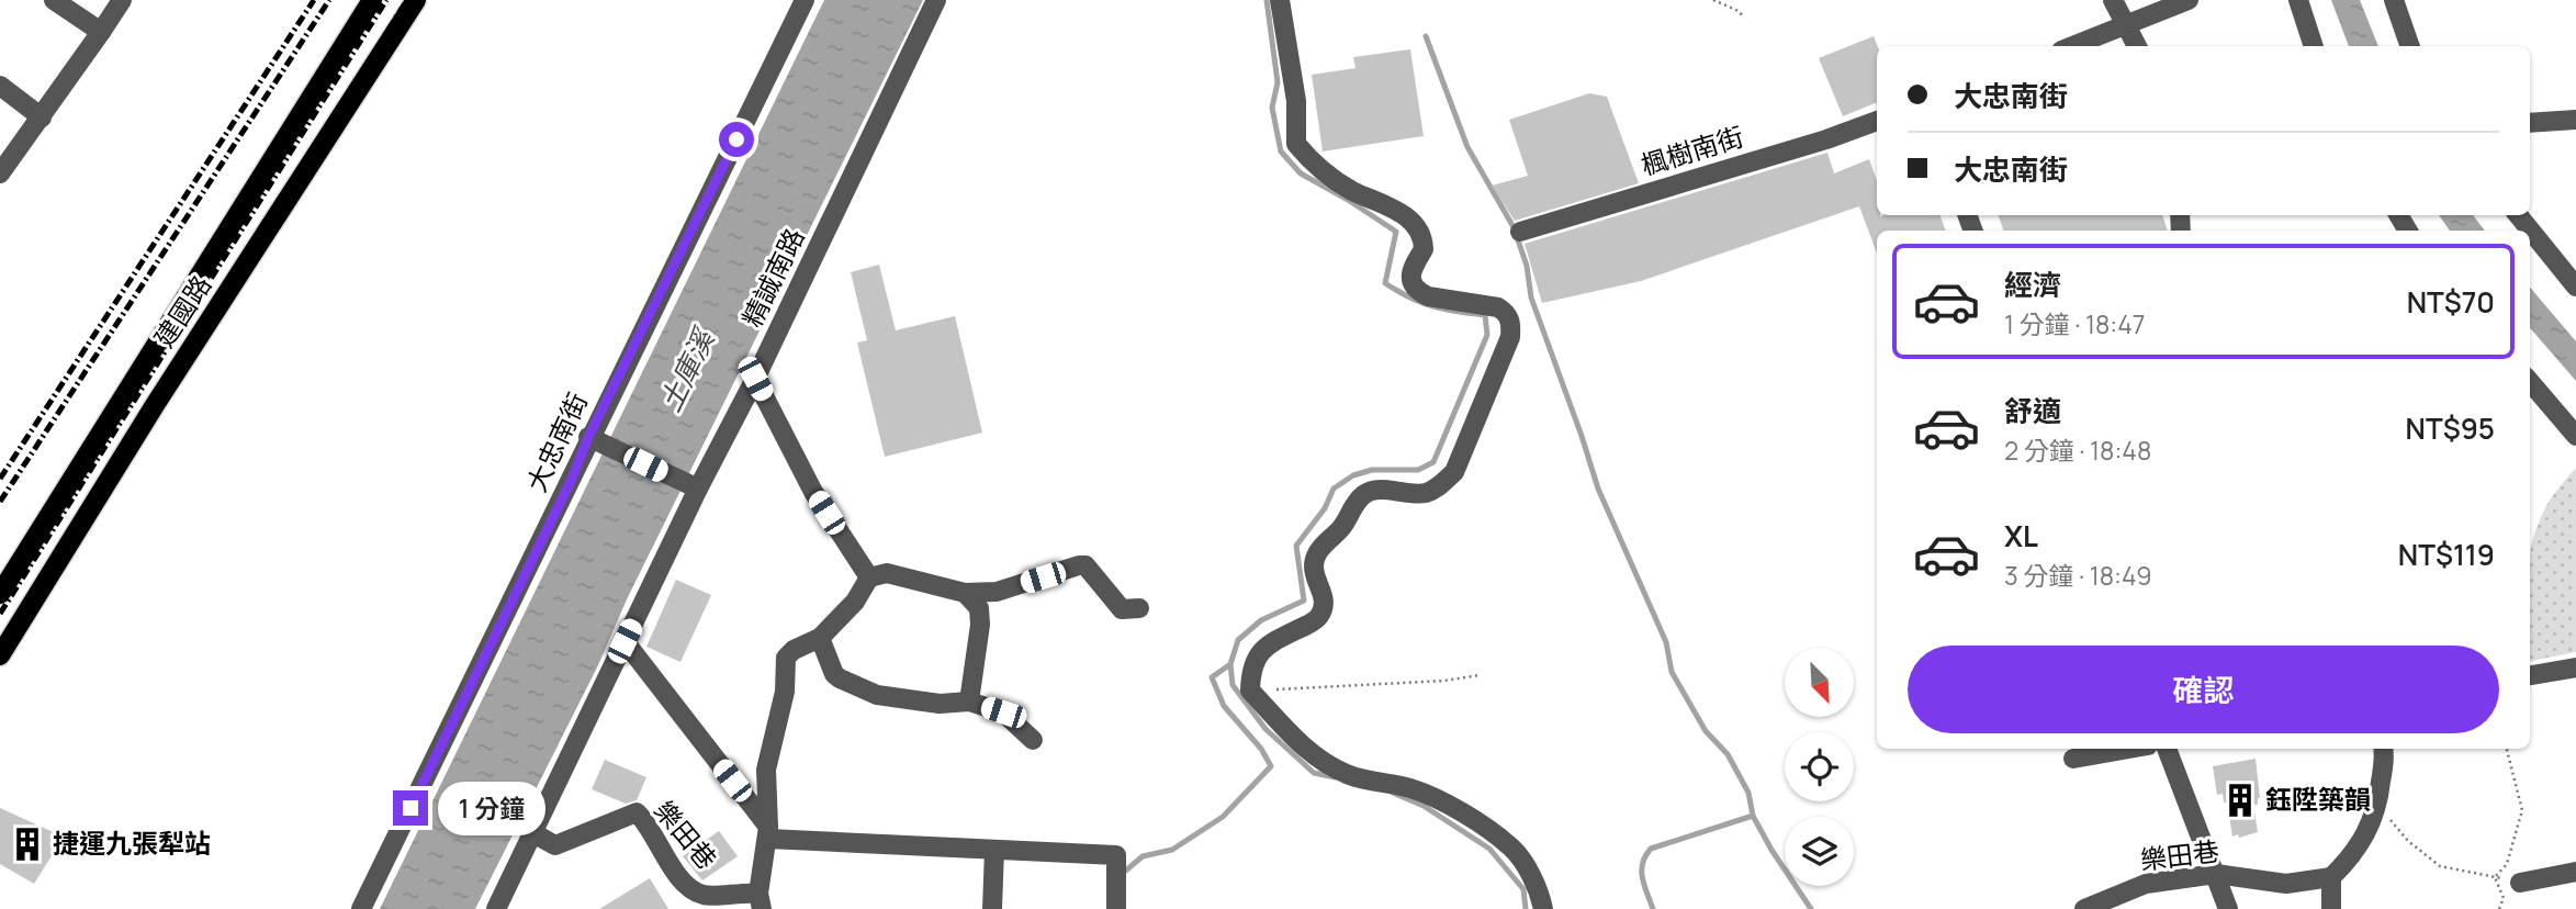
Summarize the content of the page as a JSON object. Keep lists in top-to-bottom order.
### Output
{
  "streets": {
    "main road": ["建國路"],
    "street": [
      "楓樹南街",
      "精誠南路",
      "大忠南街",
      "樂田巷"
    ]
  },
  "crossings": [
    ["精誠南路", "樂田巷"]
  ],
  "water": ["土庫溪"],
  "places": {
    "building": ["鈺陞築韻", "捷運九張犁站"]
  },
  "north": "bottom right",
  "page": {
    "banner": ["大忠南街", "大忠南街"],
    "list": [
      {
        "name": "經濟",
        "note": "1 分鐘 · 18:47",
        "value": "NT$70"
      },
      {
        "name": "舒適",
        "note": "2 分鐘 · 18:48",
        "value": "NT$95"
      },
      {
        "name": "XL",
        "note": "3 分鐘 · 18:49",
        "value": "NT$119"
      }
    ],
    "buttons": "確認",
    "bubble": "1 分鐘"
  }
}
